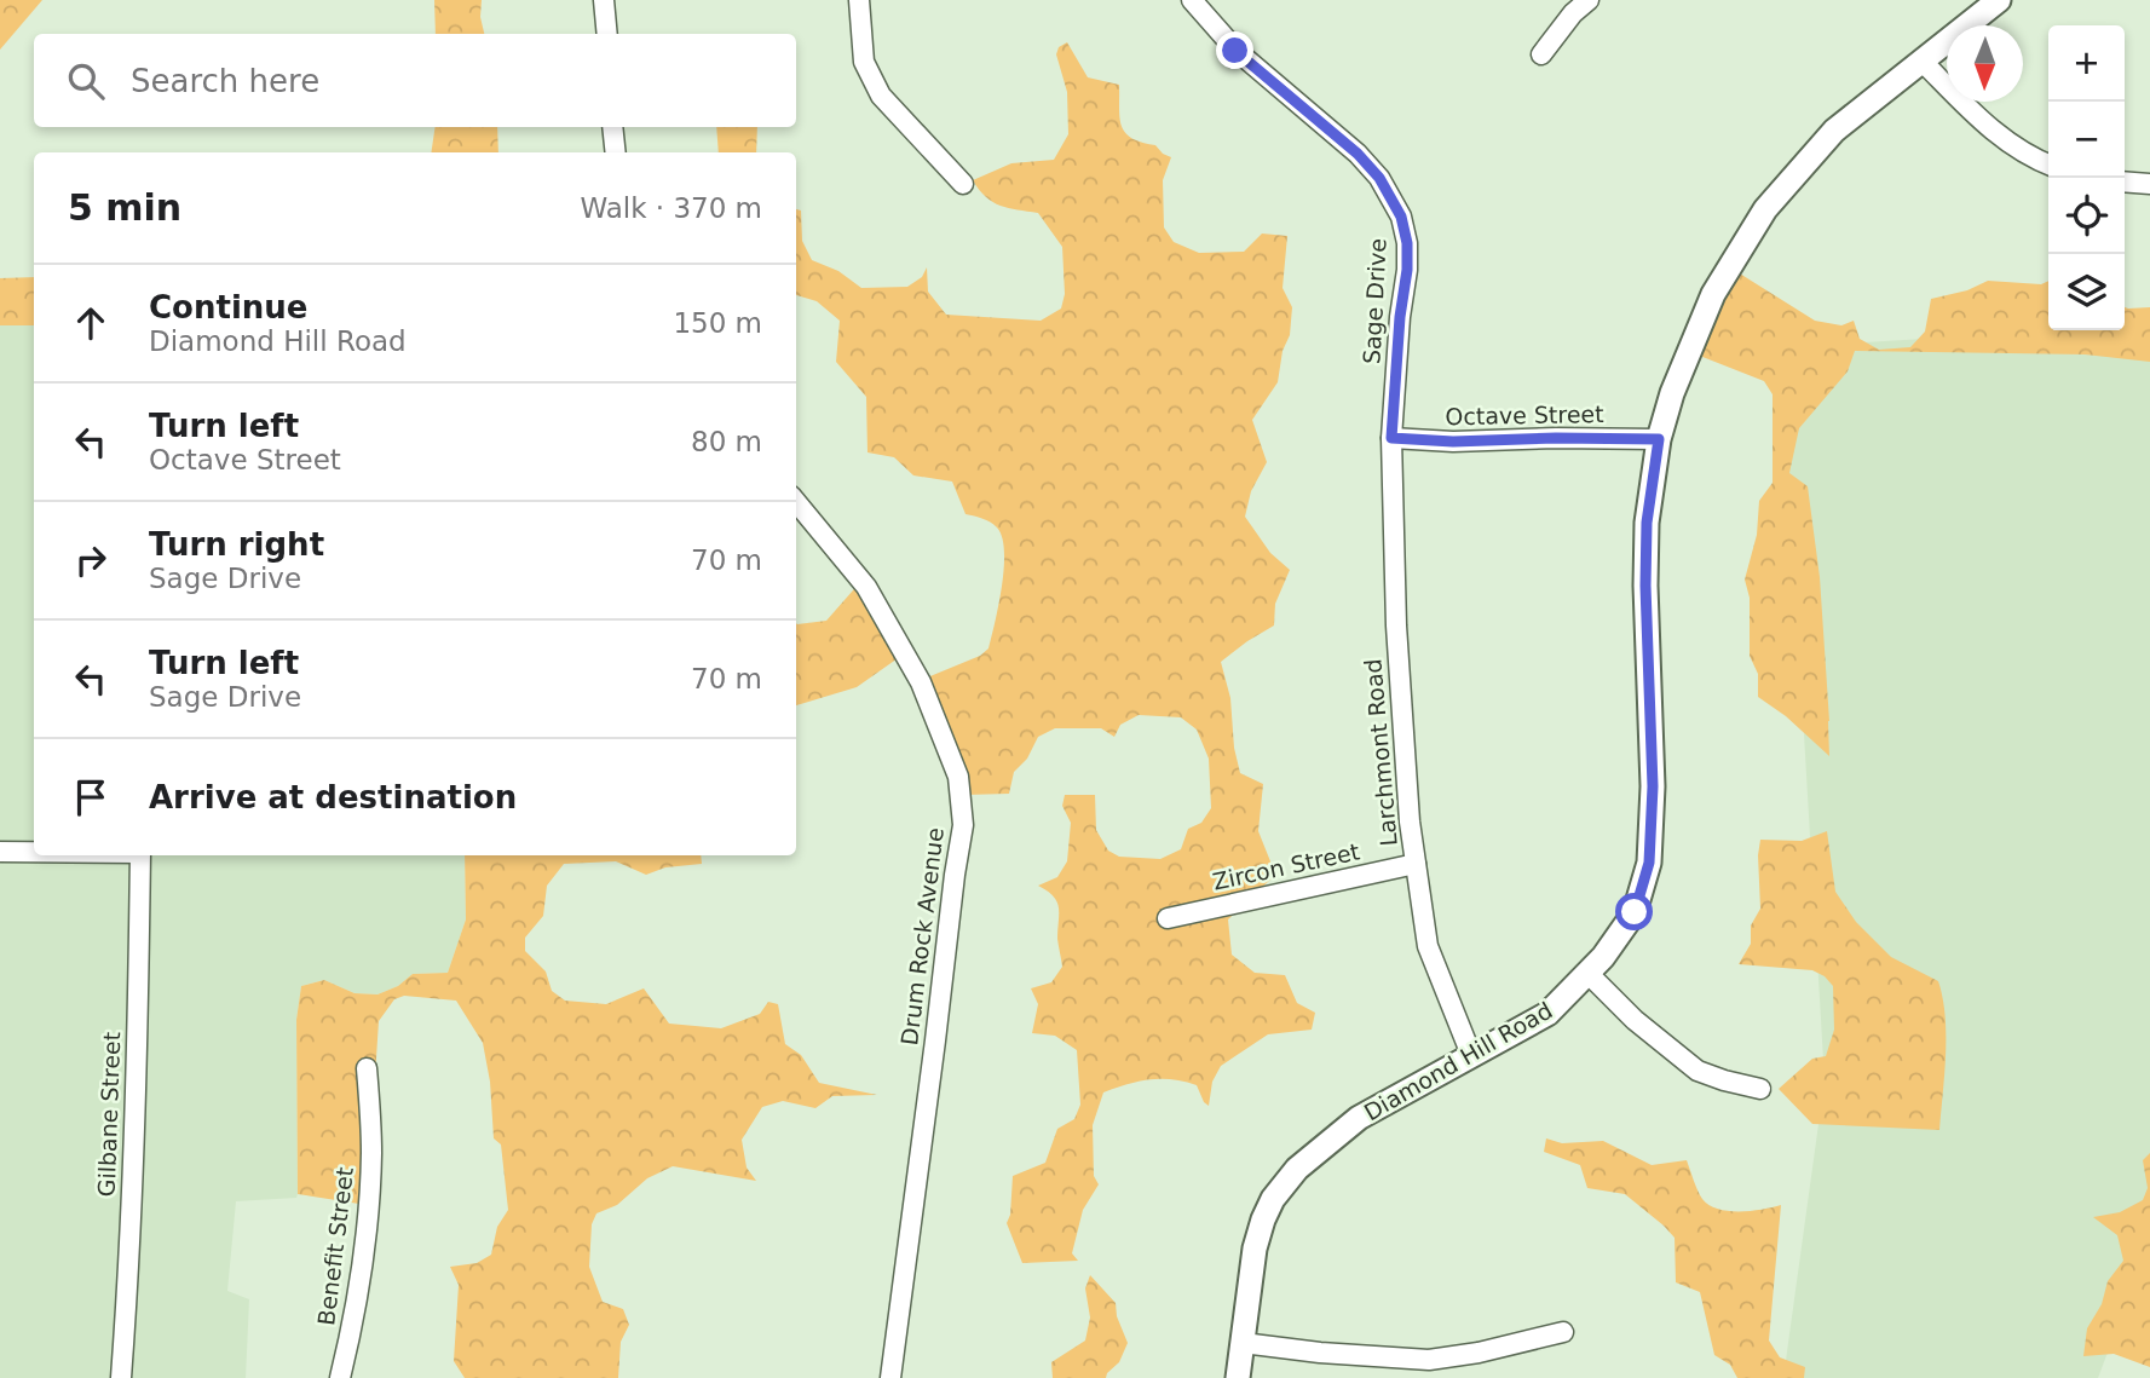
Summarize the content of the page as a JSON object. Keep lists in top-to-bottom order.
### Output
{
  "streets": {
    "street": [
      "Sage Drive",
      "Octave Street",
      "Larchmont Road",
      "Zircon Street",
      "Drum Rock Avenue",
      "Diamond Hill Road",
      "Gilbane Street",
      "Benefit Street"
    ]
  },
  "crossings": [
    ["Sage Drive", "Octave Street"],
    ["Sage Drive", "Larchmont Road"],
    ["Octave Street", "Larchmont Road"],
    ["Octave Street", "Diamond Hill Road"],
    ["Larchmont Road", "Zircon Street"],
    ["Larchmont Road", "Diamond Hill Road"]
  ],
  "north": "bottom",
  "page": {
    "map_buttons": ["+", "−"],
    "search": "Search here",
    "heading": ["5 min", "Walk · 370 m"],
    "list": [
      ["Continue", "Diamond Hill Road", "150 m"],
      ["Turn left", "Octave Street", "80 m"],
      ["Turn right", "Sage Drive", "70 m"],
      ["Turn left", "Sage Drive", "70 m"],
      "Arrive at destination"
    ]
  }
}
